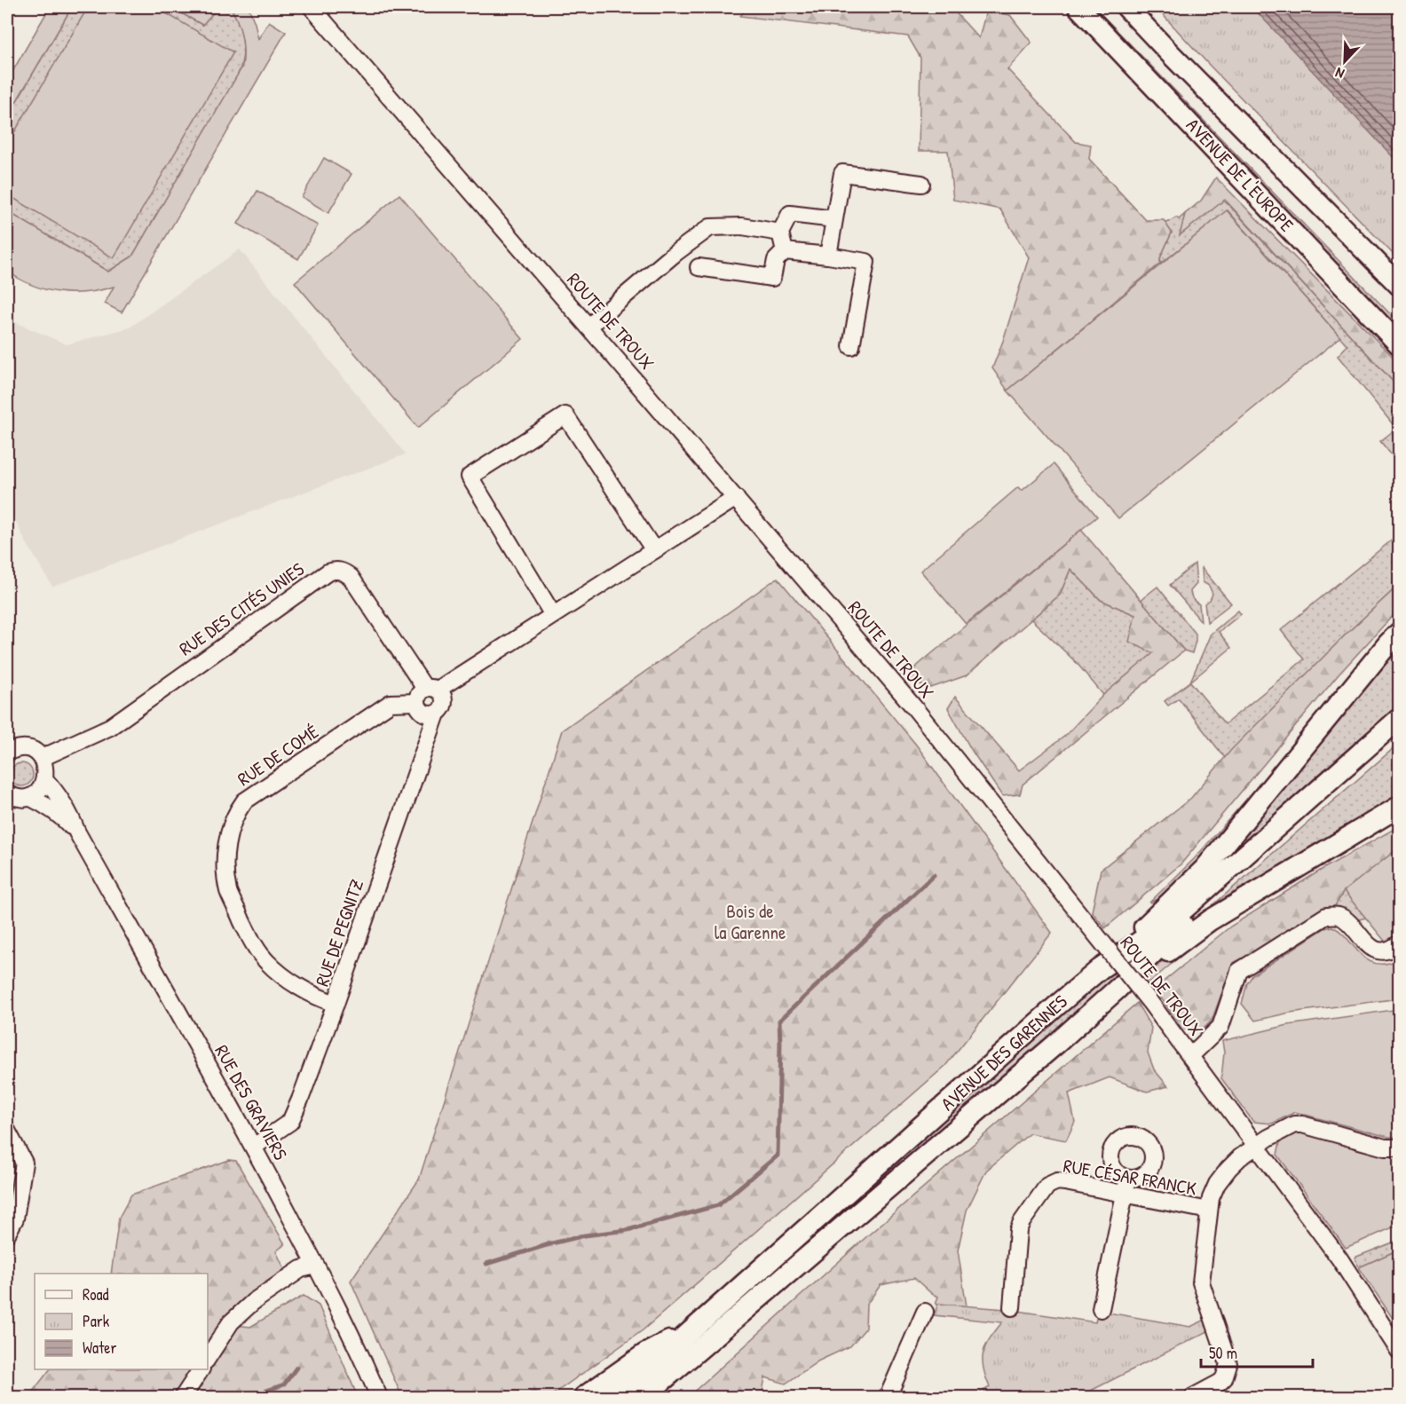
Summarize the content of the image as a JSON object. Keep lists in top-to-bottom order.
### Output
{
  "streets": {
    "main road": ["AVENUE DE L'EUROPE", "AVENUE DES GARENNES"],
    "street": [
      "ROUTE DE TROUX",
      "RUE DES CITÉS UNIES",
      "RUE DE COMÉ",
      "RUE DE PEGNITZ",
      "RUE DES GRAVIERS",
      "RUE CÉSAR FRANCK"
    ]
  },
  "crossings": [
    ["RUE DES CITÉS UNIES", "RUE DE COMÉ"],
    ["RUE DES CITÉS UNIES", "RUE DE PEGNITZ"],
    ["RUE DE COMÉ", "RUE DE PEGNITZ"],
    ["RUE DE PEGNITZ", "RUE DES GRAVIERS"]
  ],
  "parks": ["Bois de la Garenne"],
  "legend": ["Road", "Park", "Water"],
  "scale_bar": "50 m",
  "north": "bottom left"
}
